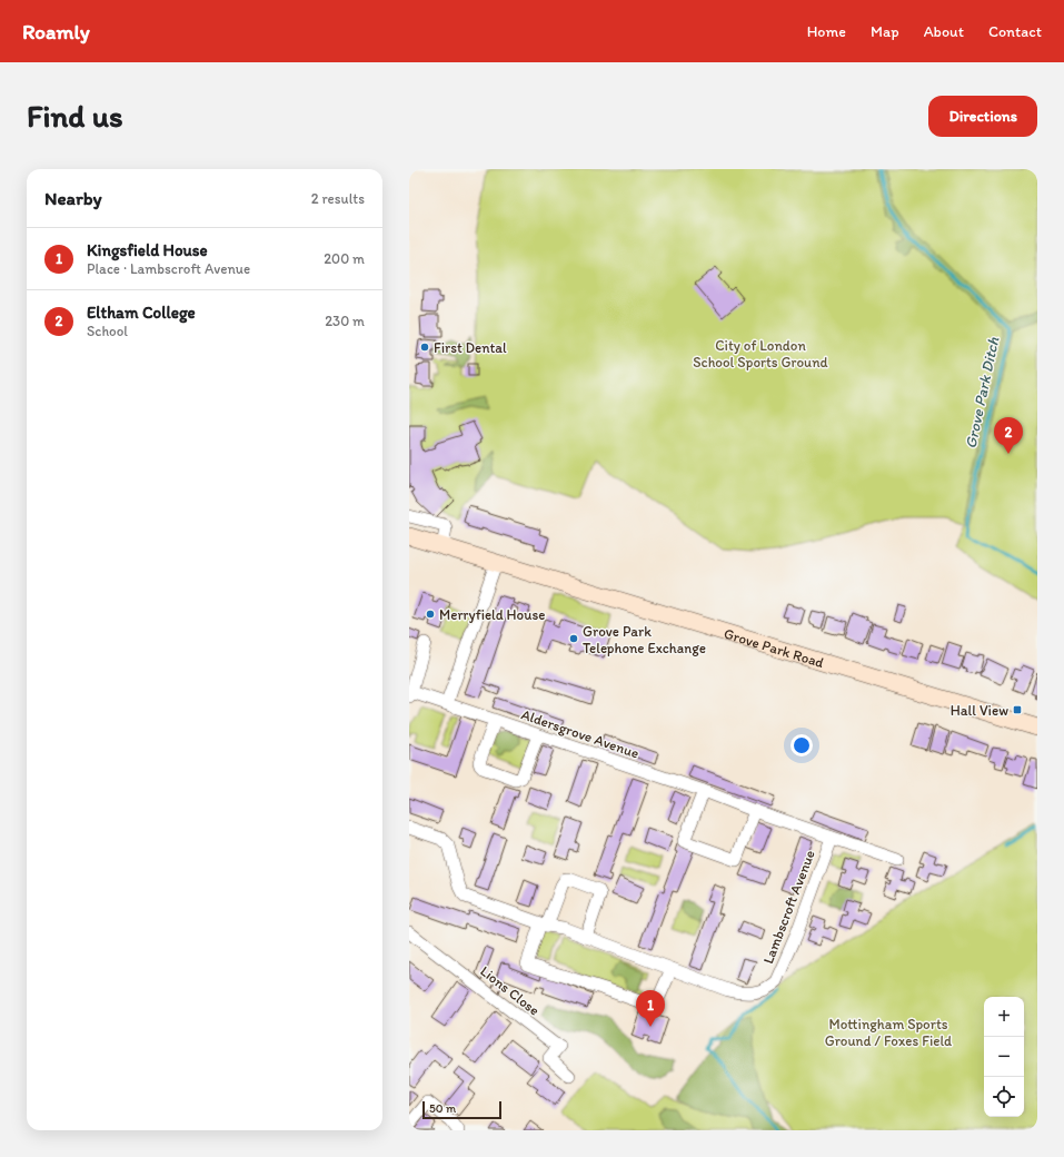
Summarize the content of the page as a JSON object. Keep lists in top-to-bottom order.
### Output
{
  "streets": {
    "main road": ["Grove Park Road"],
    "street": ["Aldersgrove Avenue", "Lambscroft Avenue", "Lions Close"]
  },
  "crossings": [
    ["Aldersgrove Avenue", "Lambscroft Avenue"]
  ],
  "water": ["Grove Park Ditch"],
  "parks": ["City of London School Sports Ground", "Mottingham Sports Ground / Foxes Field"],
  "places": {
    "other": ["First Dental", "Merryfield House", "Grove Park Telephone Exchange"],
    "transit": ["Hall View"]
  },
  "scale_bar": "50 m",
  "page": {
    "header": "Roamly",
    "nav": [
      "Home",
      "Map",
      "About",
      "Contact"
    ],
    "buttons": "Directions",
    "title": "Find us",
    "heading": ["Nearby", "2 results"],
    "list": [
      {
        "mark": "1",
        "name": "Kingsfield House",
        "note": "Place · Lambscroft Avenue",
        "value": "200 m"
      },
      {
        "mark": "2",
        "name": "Eltham College",
        "note": "School",
        "value": "230 m"
      }
    ],
    "pins": ["2", "1"],
    "map_buttons": ["+", "−"],
    "scale": "50 m"
  }
}
